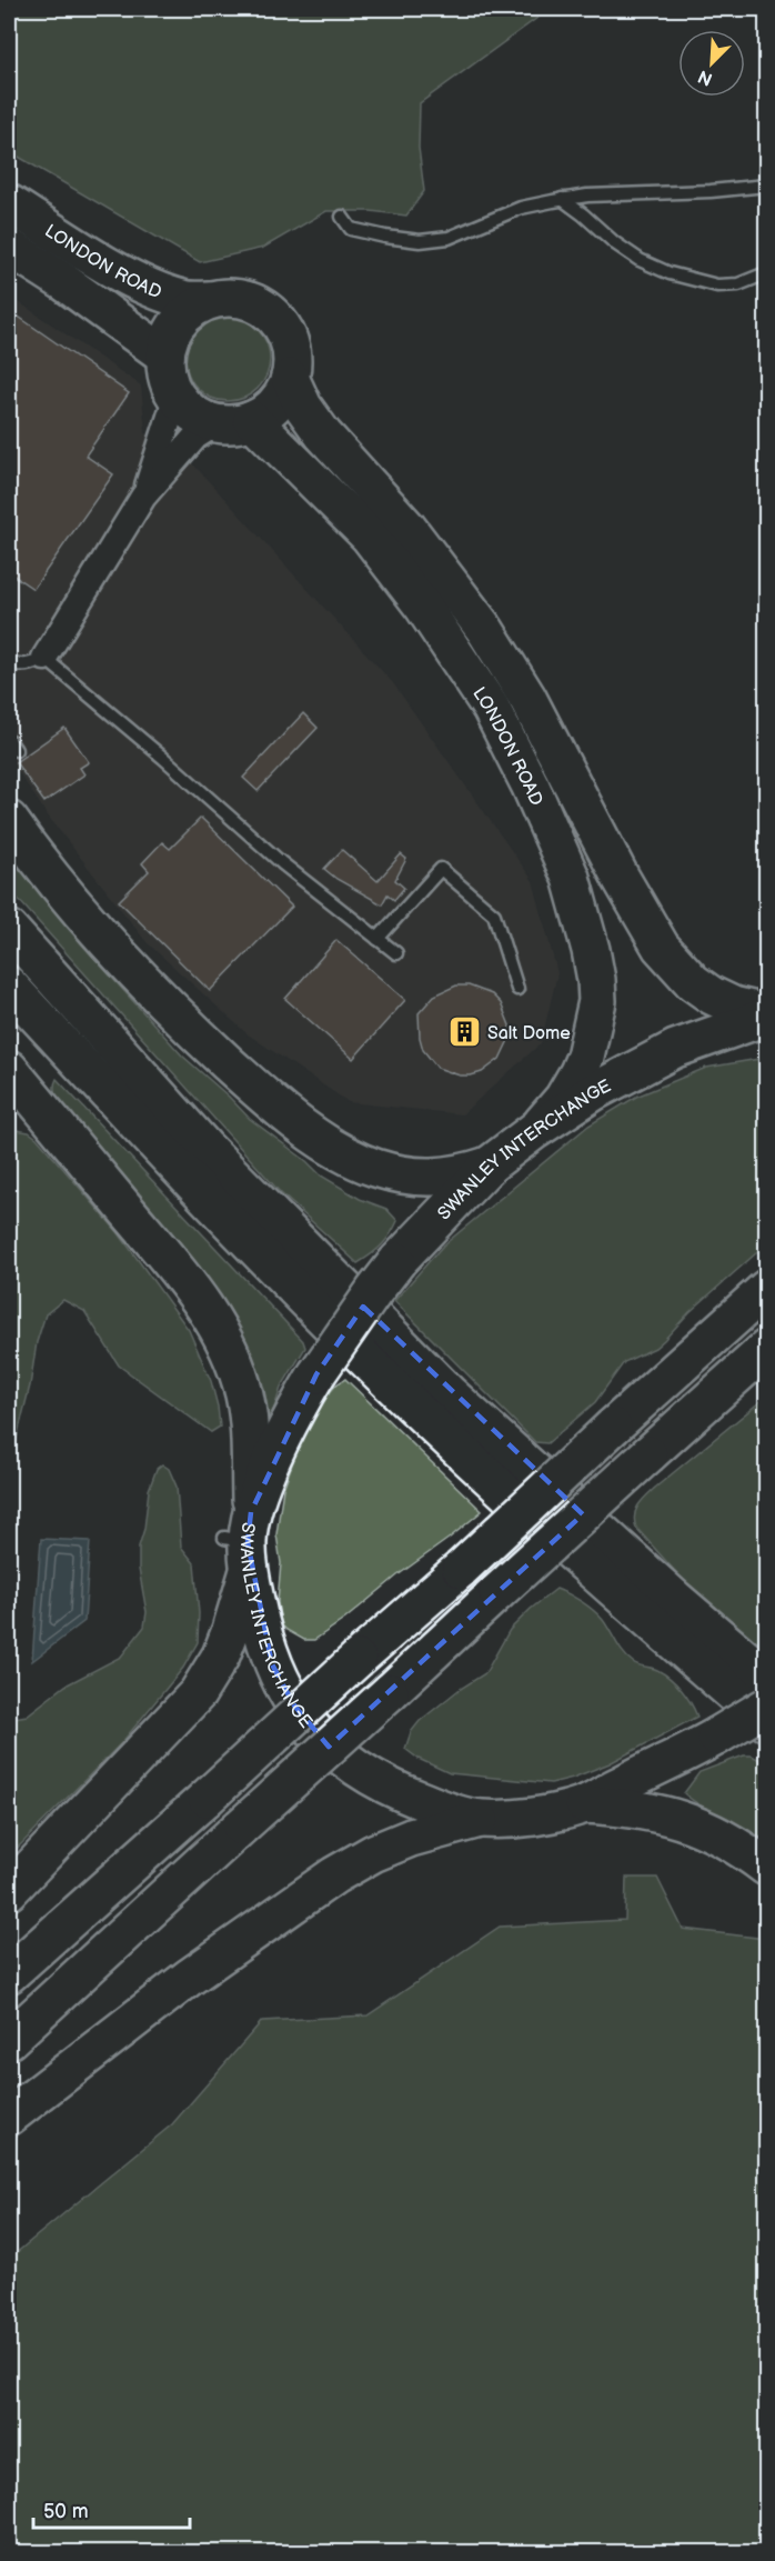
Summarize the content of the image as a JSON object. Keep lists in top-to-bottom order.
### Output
{
  "streets": {
    "main road": ["LONDON ROAD", "SWANLEY INTERCHANGE"]
  },
  "crossings": [
    ["LONDON ROAD", "SWANLEY INTERCHANGE"]
  ],
  "places": {
    "building": ["Salt Dome"]
  },
  "scale_bar": "50 m",
  "north": "bottom left"
}
